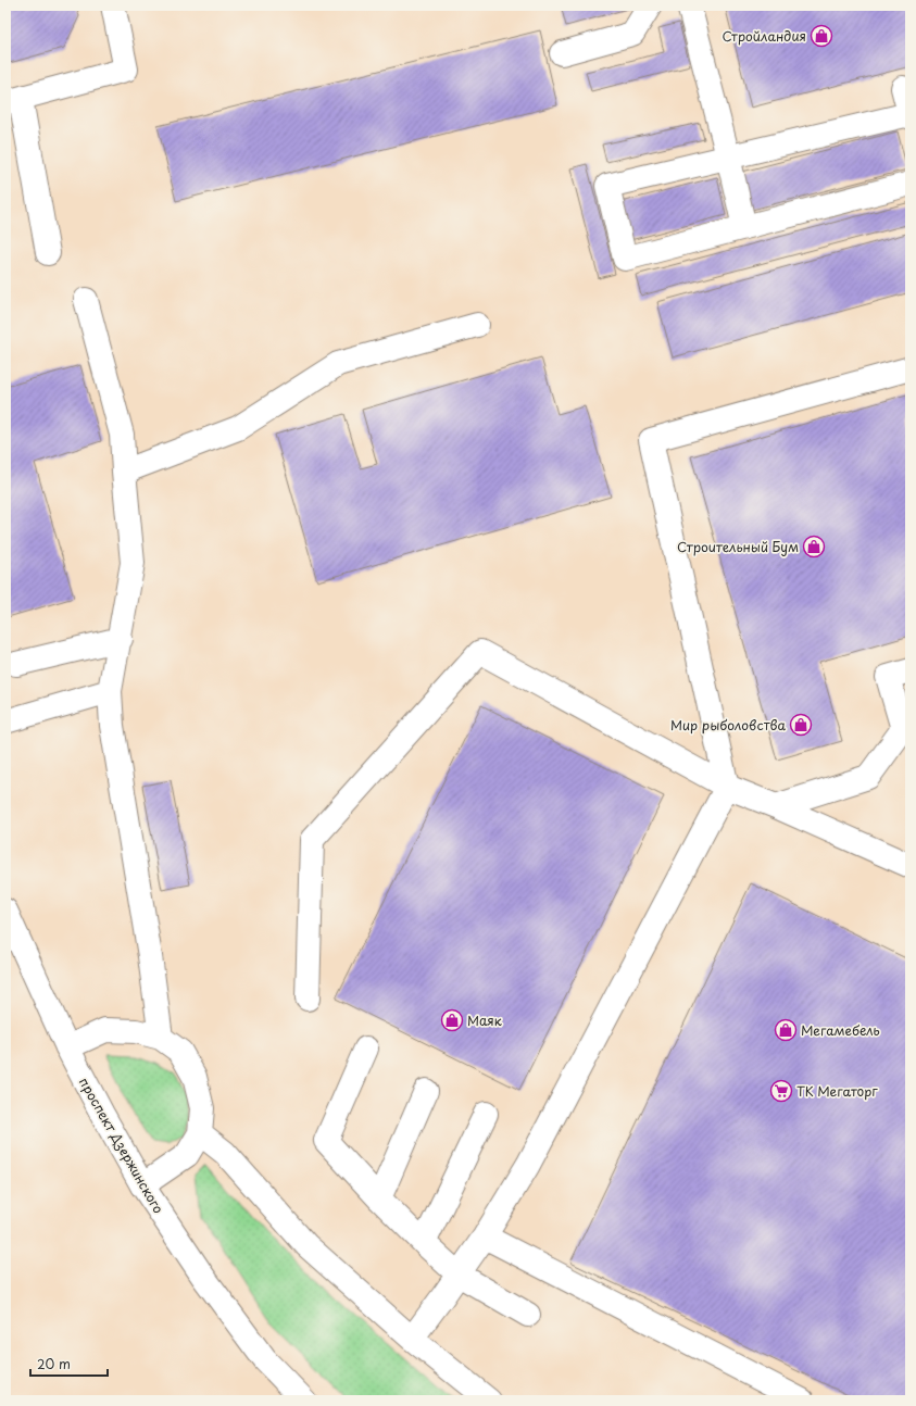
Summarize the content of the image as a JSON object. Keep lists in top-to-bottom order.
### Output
{
  "streets": {
    "street": ["проспект Дзержинского"]
  },
  "places": {
    "shop": [
      "Стройландия",
      "Строительный Бум",
      "Мир рыболовства",
      "Маяк",
      "Мегамебель"
    ],
    "supermarket": ["ТК Мегаторг"]
  },
  "scale_bar": "20 m"
}
